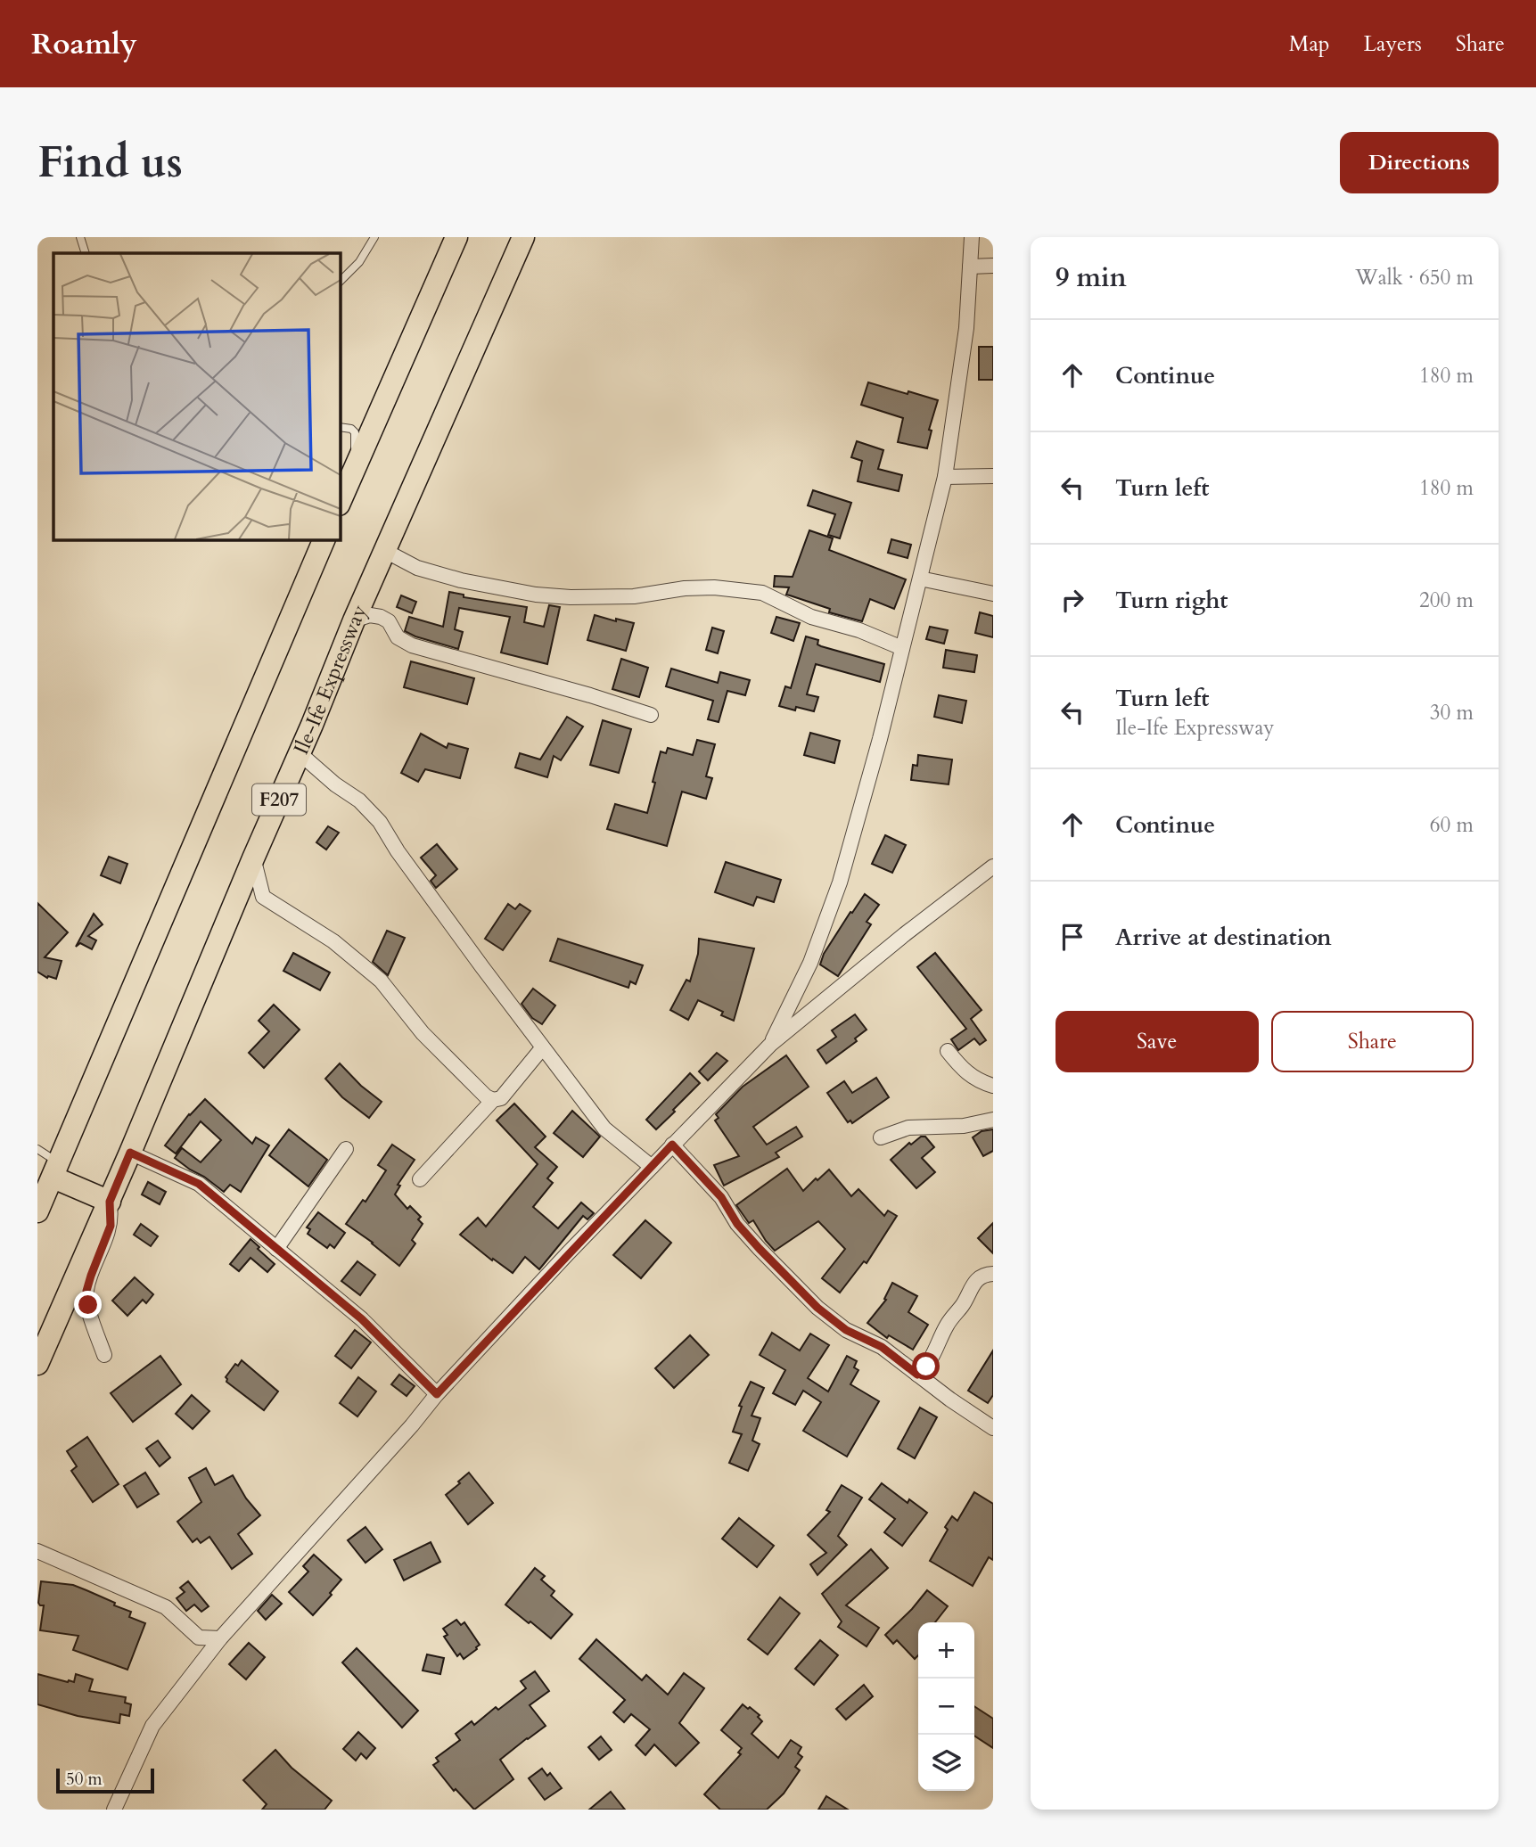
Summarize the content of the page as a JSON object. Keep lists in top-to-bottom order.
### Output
{
  "streets": {
    "main road": ["Ile-Ife Expressway", "F207"]
  },
  "scale_bar": "50 m",
  "page": {
    "header": "Roamly",
    "nav": ["Map", "Layers", "Share"],
    "buttons": [
      "Directions",
      ["Save", "Share"]
    ],
    "title": "Find us",
    "heading": ["9 min", "Walk · 650 m"],
    "list": [
      ["Continue", "180 m"],
      ["Turn left", "180 m"],
      ["Turn right", "200 m"],
      ["Turn left", "Ile-Ife Expressway", "30 m"],
      ["Continue", "60 m"],
      "Arrive at destination"
    ],
    "map_buttons": ["+", "−"],
    "scale": "50 m"
  }
}
